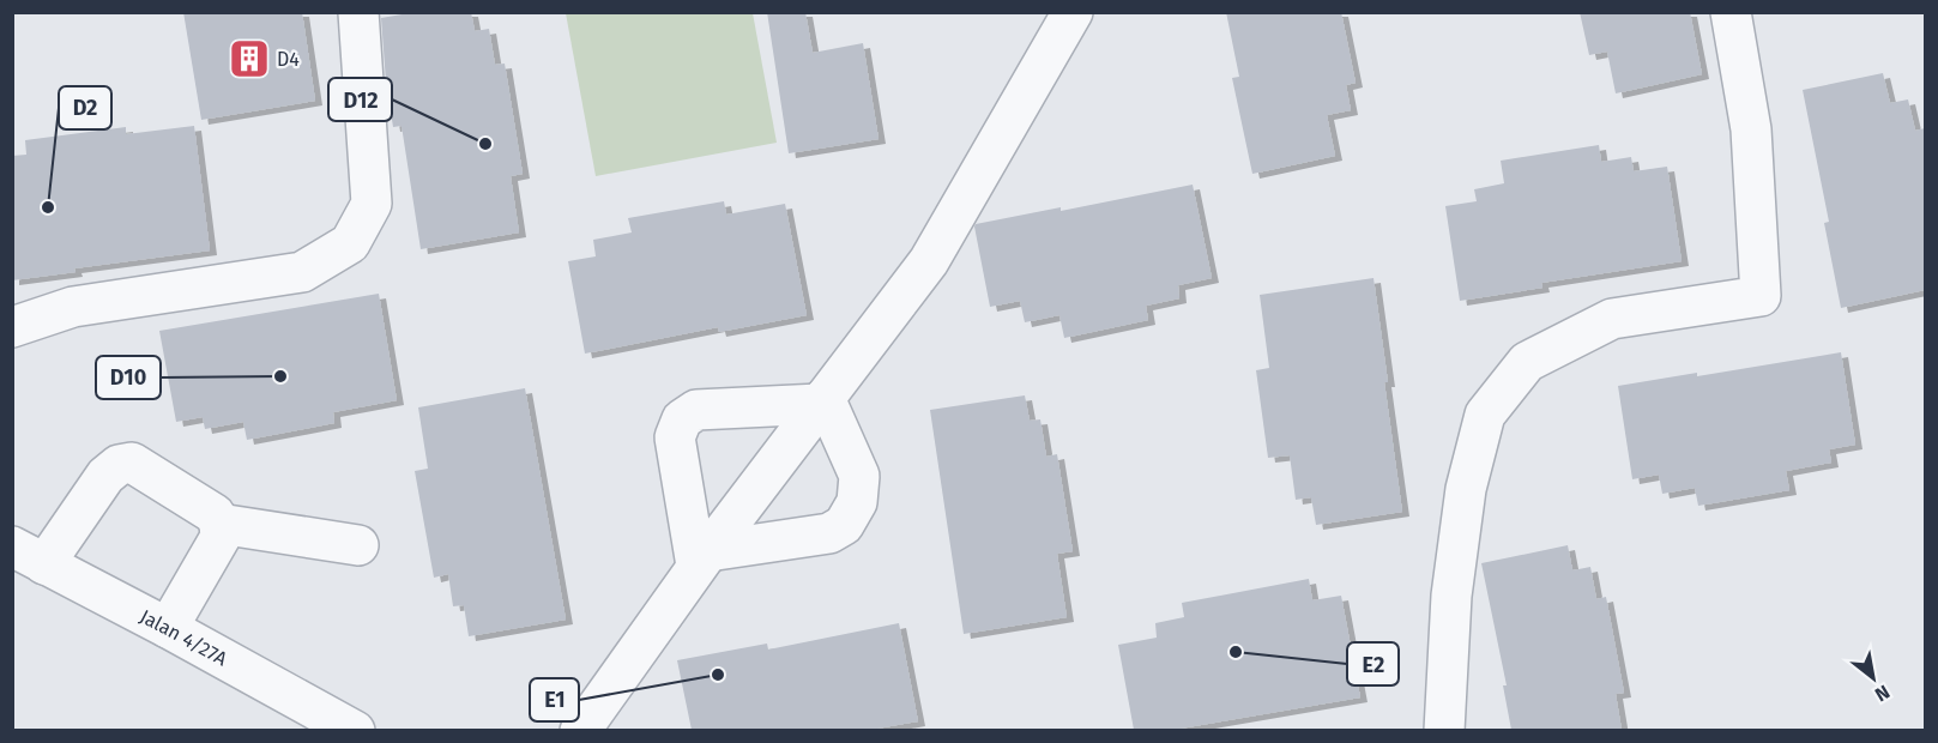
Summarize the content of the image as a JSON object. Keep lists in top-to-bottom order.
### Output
{
  "streets": {
    "street": ["Jalan 4/27A"]
  },
  "places": {
    "building": ["D4"],
    "other": [
      "D12",
      "D2",
      "D10",
      "E2",
      "E1"
    ]
  },
  "north": "bottom right"
}
